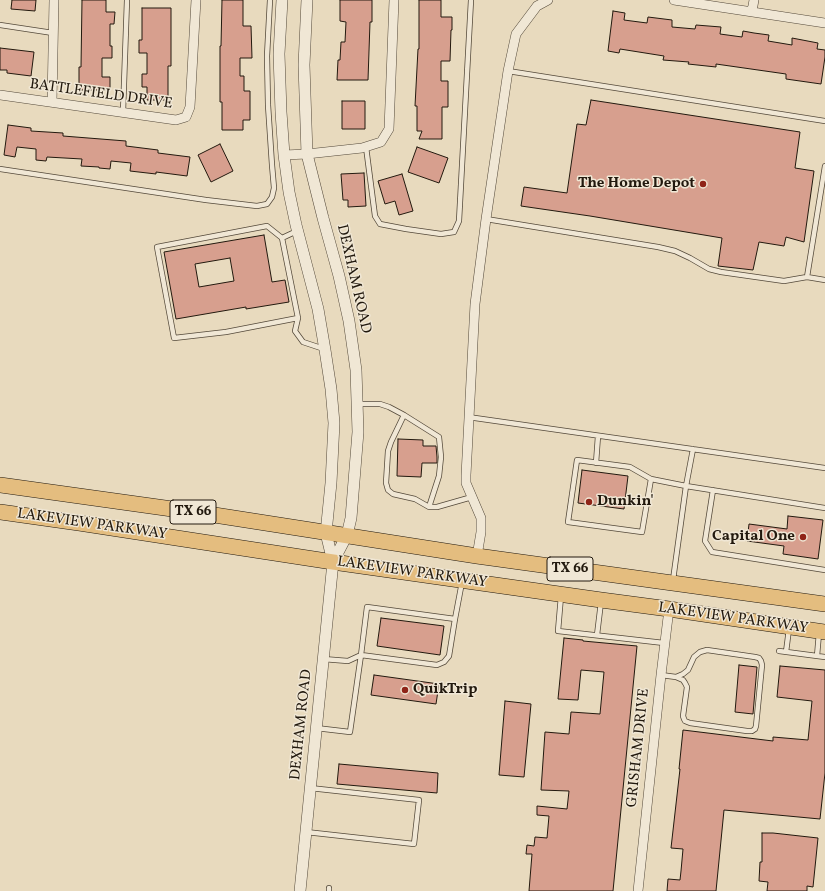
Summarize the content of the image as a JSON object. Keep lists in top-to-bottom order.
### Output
{
  "streets": {
    "main road": ["TX 66", "LAKEVIEW PARKWAY"],
    "street": ["BATTLEFIELD DRIVE", "DEXHAM ROAD", "GRISHAM DRIVE"]
  },
  "crossings": [
    ["DEXHAM ROAD", "LAKEVIEW PARKWAY"],
    ["LAKEVIEW PARKWAY", "GRISHAM DRIVE"]
  ],
  "places": [
    "The Home Depot",
    "Dunkin'",
    "Capital One",
    "QuikTrip"
  ]
}
